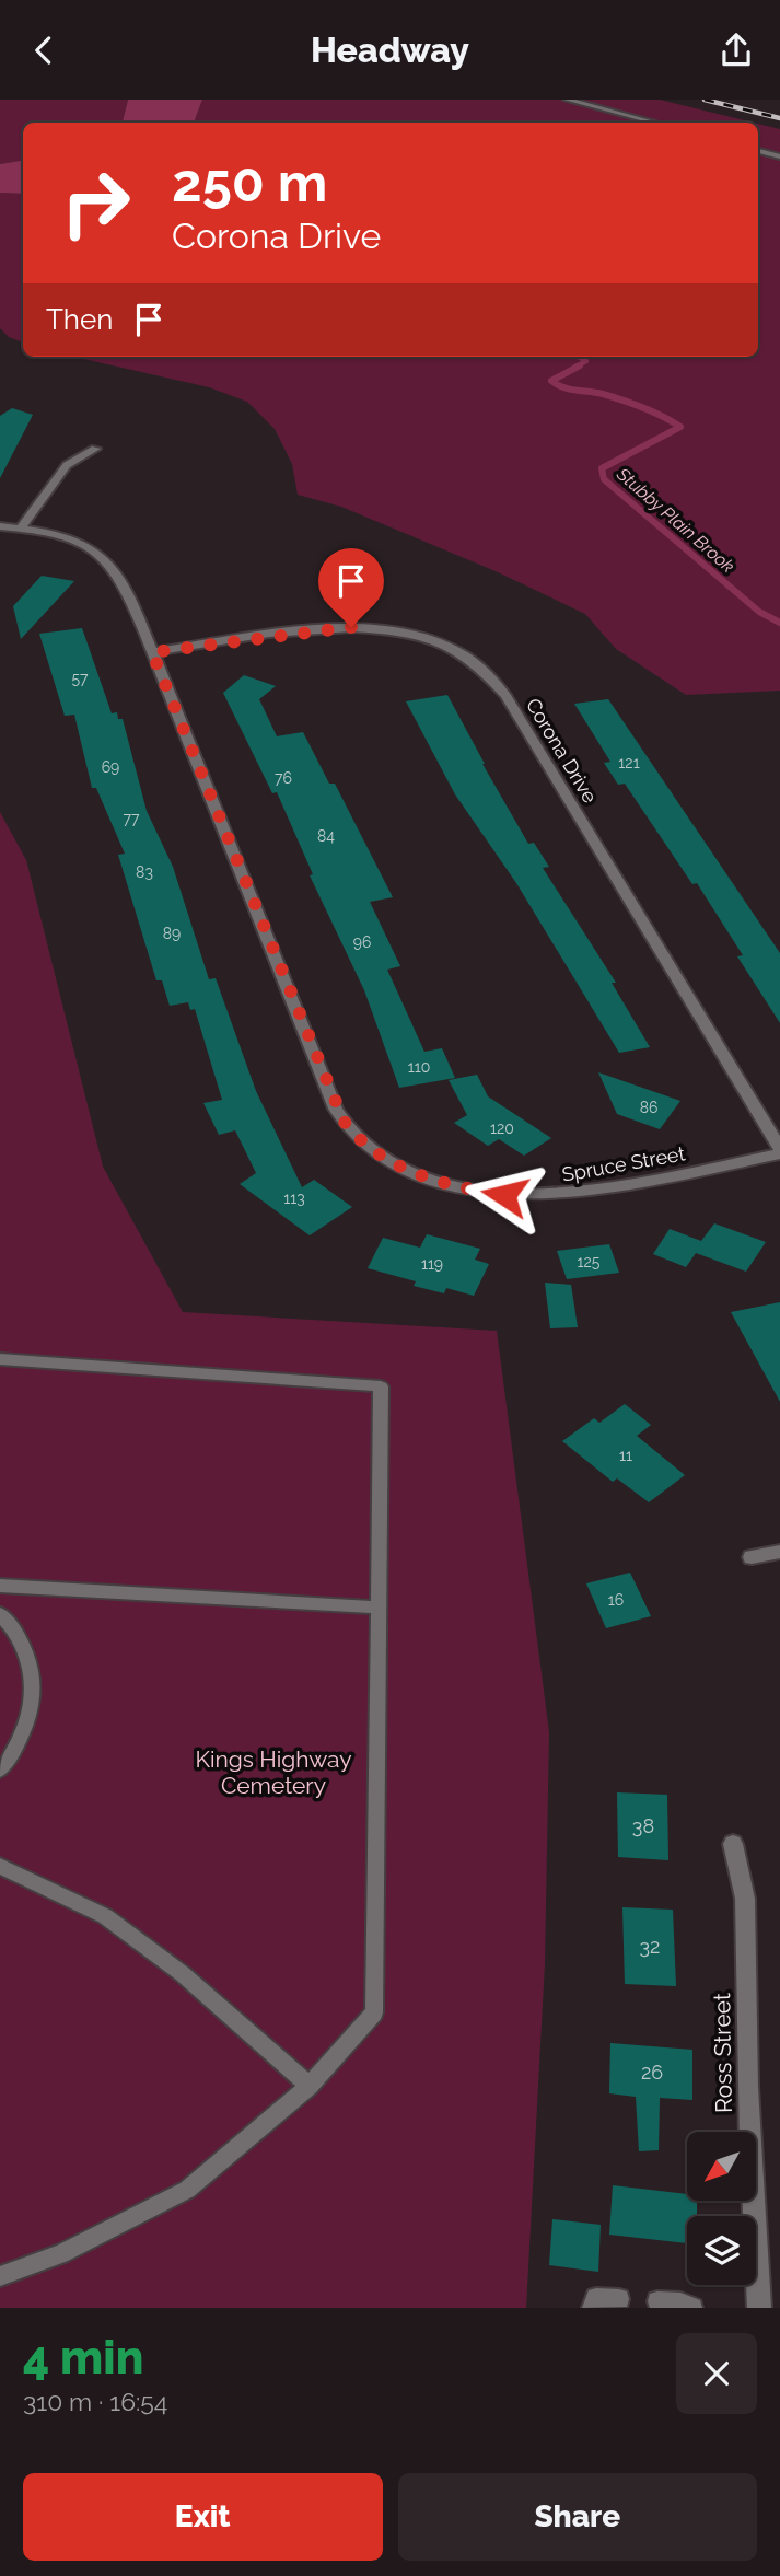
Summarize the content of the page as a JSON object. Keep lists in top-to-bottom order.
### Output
{
  "streets": {
    "street": ["Corona Drive", "Spruce Street", "Ross Street"]
  },
  "crossings": [
    ["Corona Drive", "Spruce Street"]
  ],
  "water": ["Stubby Plain Brook"],
  "parks": ["Kings Highway Cemetery"],
  "house_numbers": [
    "57",
    "121",
    "69",
    "76",
    "77",
    "84",
    "83",
    "89",
    "96",
    "110",
    "86",
    "120",
    "113",
    "125",
    "119",
    "11",
    "16",
    "38",
    "32",
    "26"
  ],
  "north": "bottom left",
  "page": {
    "header": "Headway",
    "turn": ["250 m", "Corona Drive"],
    "then": "Then",
    "heading": ["4 min", "310 m · 16:54"],
    "buttons": ["Exit", "Share"]
  }
}
